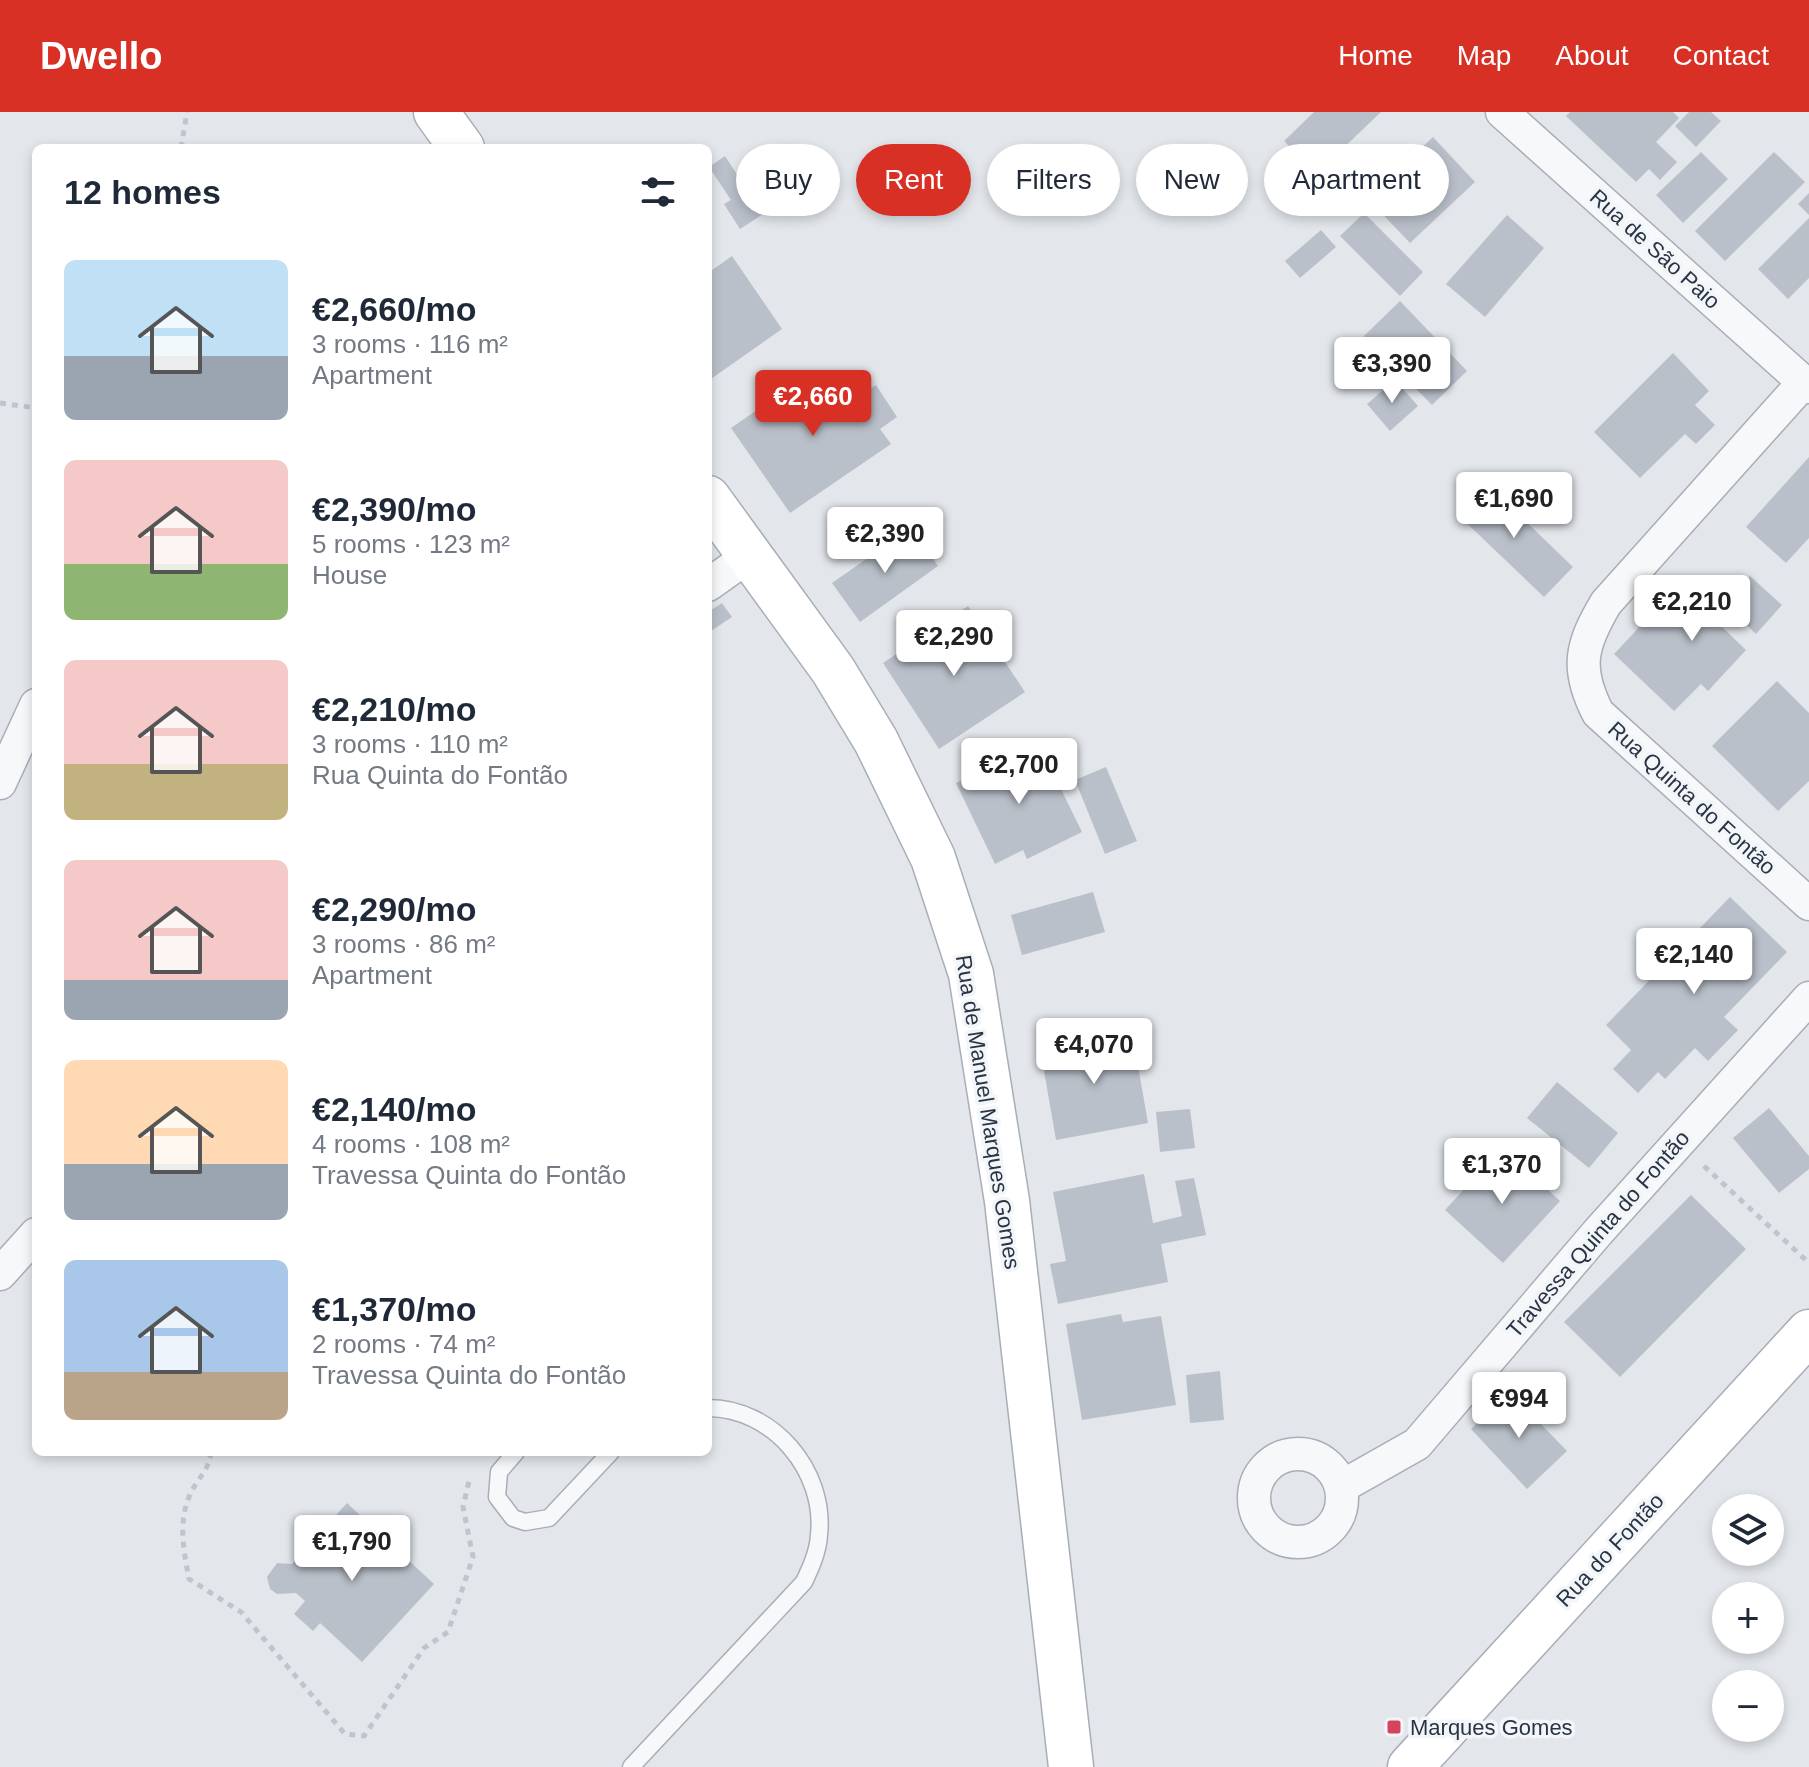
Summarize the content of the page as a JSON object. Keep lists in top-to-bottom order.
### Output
{
  "streets": {
    "main road": ["Rua de Manuel Marques Gomes", "Rua do Fontão"],
    "street": ["Rua de São Paio", "Rua Quinta do Fontão", "Travessa Quinta do Fontão"]
  },
  "crossings": [
    ["Rua de São Paio", "Rua Quinta do Fontão"]
  ],
  "places": {
    "transit": ["Marques Gomes"]
  },
  "page": {
    "header": "Dwello",
    "nav": [
      "Home",
      "Map",
      "About",
      "Contact"
    ],
    "chip": [
      "Buy",
      "Rent",
      "Filters",
      "New",
      "Apartment"
    ],
    "heading": "12 homes",
    "list": [
      {
        "name": "€2,660/mo",
        "note": "3 rooms · 116 m² · Apartment"
      },
      {
        "name": "€2,390/mo",
        "note": "5 rooms · 123 m² · House"
      },
      {
        "name": "€2,210/mo",
        "note": "3 rooms · 110 m² · Rua Quinta do Fontão"
      },
      {
        "name": "€2,290/mo",
        "note": "3 rooms · 86 m² · Apartment"
      },
      {
        "name": "€2,140/mo",
        "note": "4 rooms · 108 m² · Travessa Quinta do Fontão"
      },
      {
        "name": "€1,370/mo",
        "note": "2 rooms · 74 m² · Travessa Quinta do Fontão"
      }
    ],
    "price": [
      "€3,390",
      "€2,660",
      "€1,690",
      "€2,390",
      "€2,210",
      "€2,290",
      "€2,700",
      "€2,140",
      "€4,070",
      "€1,370",
      "€994",
      "€1,790"
    ],
    "map_buttons": ["+", "−"]
  }
}
